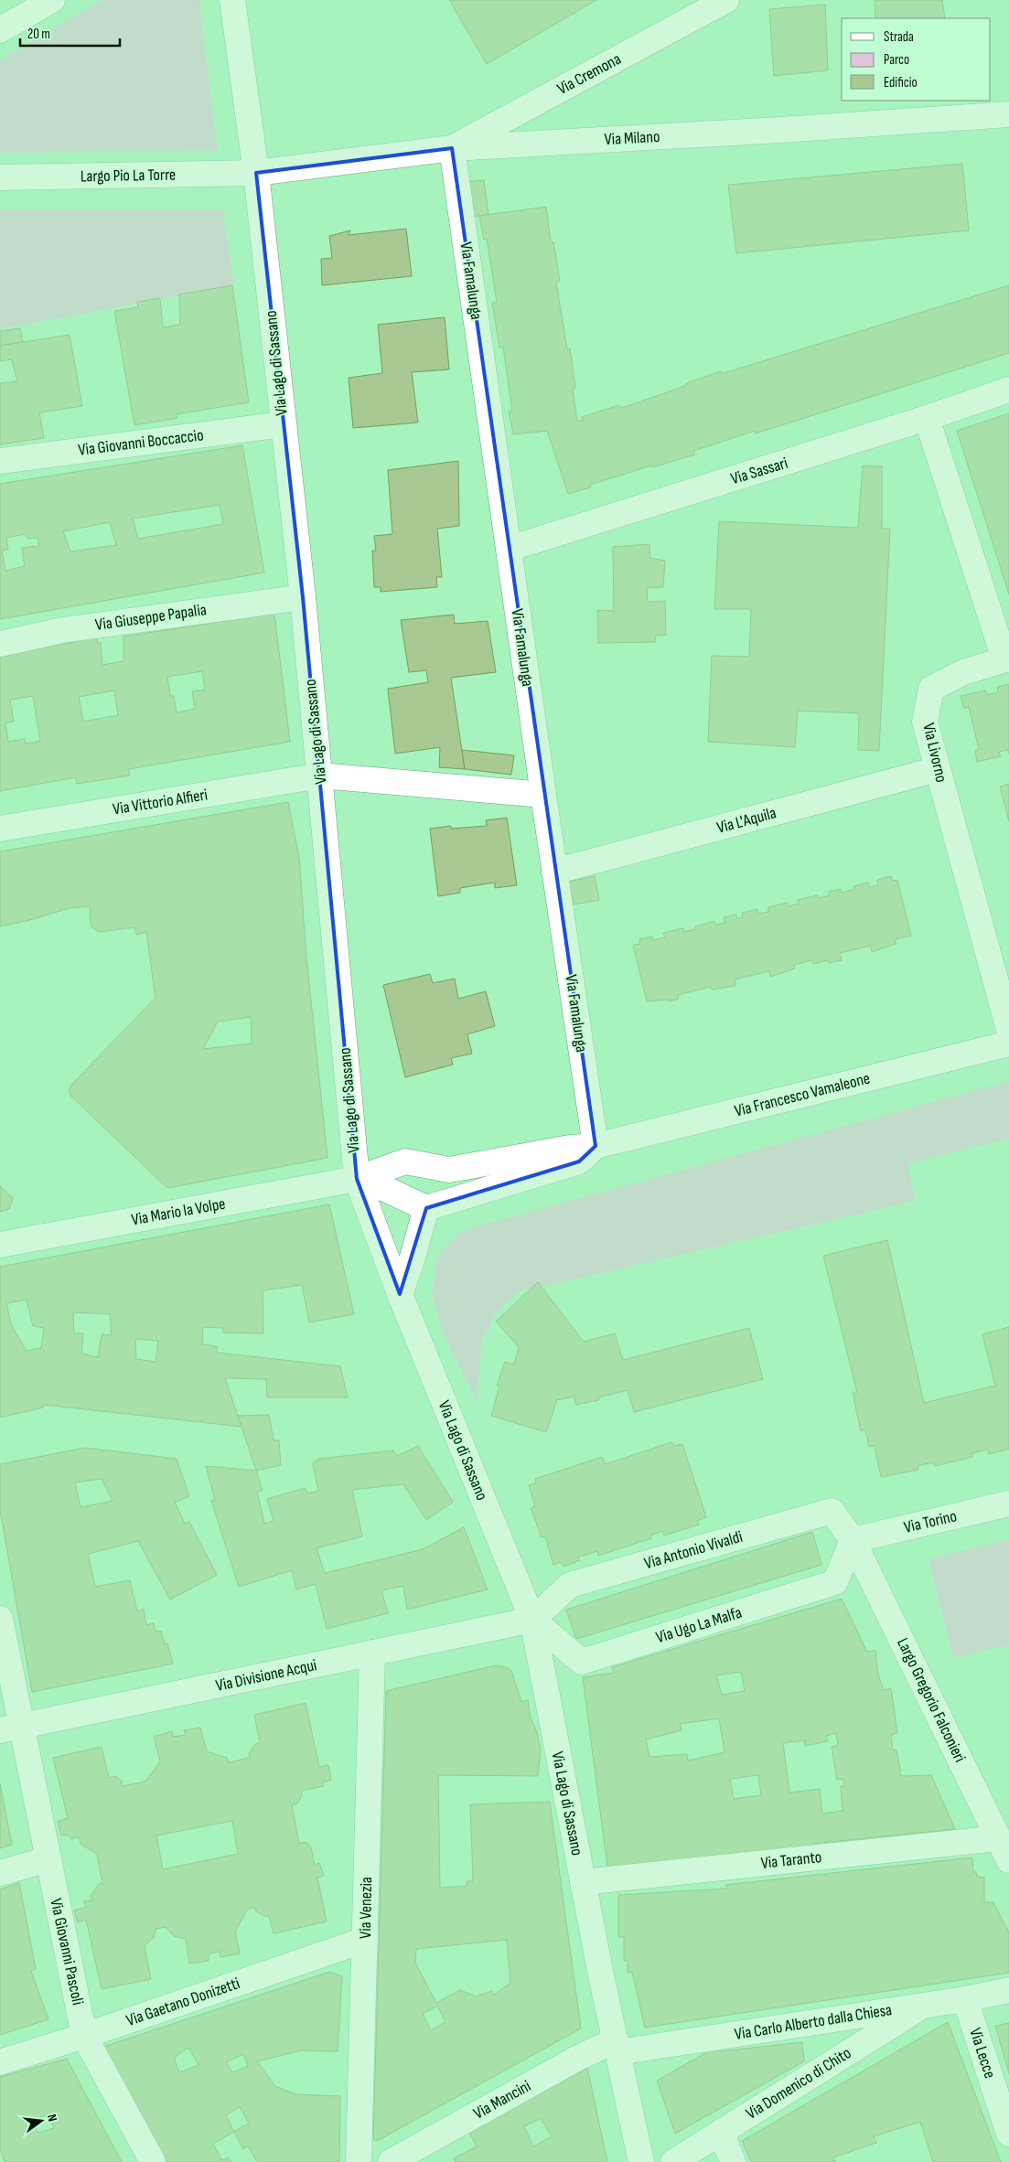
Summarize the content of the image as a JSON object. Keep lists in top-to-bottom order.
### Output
{
  "streets": {
    "street": [
      "Via Cremona",
      "Via Milano",
      "Largo Pio La Torre",
      "Via Famalunga",
      "Via Lago di Sassano",
      "Via Giovanni Boccaccio",
      "Via Sassari",
      "Via Giuseppe Papalia",
      "Via Livorno",
      "Via Vittorio Alfieri",
      "Via L'Aquila",
      "Via Francesco Vamaleone",
      "Via Mario la Volpe",
      "Via Torino",
      "Via Antonio Vivaldi",
      "Via Ugo La Malfa",
      "Via Divisione Acqui",
      "Largo Gregorio Falconieri",
      "Via Taranto",
      "Via Venezia",
      "Via Giovanni Pascoli",
      "Via Gaetano Donizetti",
      "Via Carlo Alberto dalla Chiesa",
      "Via Lecce",
      "Via Domenico di Chito",
      "Via Mancini"
    ]
  },
  "crossings": [
    ["Via Cremona", "Via Milano"],
    ["Via Cremona", "Via Famalunga"],
    ["Via Milano", "Largo Pio La Torre"],
    ["Via Milano", "Via Famalunga"],
    ["Via Milano", "Via Lago di Sassano"],
    ["Largo Pio La Torre", "Via Lago di Sassano"],
    ["Via Famalunga", "Via Sassari"],
    ["Via Famalunga", "Via Vittorio Alfieri"],
    ["Via Famalunga", "Via L'Aquila"],
    ["Via Famalunga", "Via Francesco Vamaleone"],
    ["Via Lago di Sassano", "Via Giovanni Boccaccio"],
    ["Via Lago di Sassano", "Via Giuseppe Papalia"],
    ["Via Lago di Sassano", "Via Vittorio Alfieri"],
    ["Via Lago di Sassano", "Via Francesco Vamaleone"],
    ["Via Lago di Sassano", "Via Mario la Volpe"],
    ["Via Lago di Sassano", "Via Antonio Vivaldi"],
    ["Via Lago di Sassano", "Via Ugo La Malfa"],
    ["Via Lago di Sassano", "Via Divisione Acqui"],
    ["Via Lago di Sassano", "Via Taranto"],
    ["Via Lago di Sassano", "Via Carlo Alberto dalla Chiesa"],
    ["Via Lago di Sassano", "Via Mancini"],
    ["Via Sassari", "Via Livorno"],
    ["Via Livorno", "Via L'Aquila"],
    ["Via Francesco Vamaleone", "Via Mario la Volpe"],
    ["Via Torino", "Via Antonio Vivaldi"],
    ["Via Torino", "Via Ugo La Malfa"],
    ["Via Torino", "Largo Gregorio Falconieri"],
    ["Via Antonio Vivaldi", "Via Ugo La Malfa"],
    ["Via Antonio Vivaldi", "Via Divisione Acqui"],
    ["Via Antonio Vivaldi", "Largo Gregorio Falconieri"],
    ["Via Ugo La Malfa", "Via Divisione Acqui"],
    ["Via Ugo La Malfa", "Largo Gregorio Falconieri"],
    ["Via Divisione Acqui", "Via Venezia"],
    ["Via Divisione Acqui", "Via Giovanni Pascoli"],
    ["Largo Gregorio Falconieri", "Via Taranto"],
    ["Via Venezia", "Via Gaetano Donizetti"],
    ["Via Giovanni Pascoli", "Via Gaetano Donizetti"],
    ["Via Carlo Alberto dalla Chiesa", "Via Lecce"],
    ["Via Carlo Alberto dalla Chiesa", "Via Domenico di Chito"],
    ["Via Carlo Alberto dalla Chiesa", "Via Mancini"]
  ],
  "legend": ["Strada", "Parco", "Edificio"],
  "scale_bar": "20 m",
  "north": "right"
}
